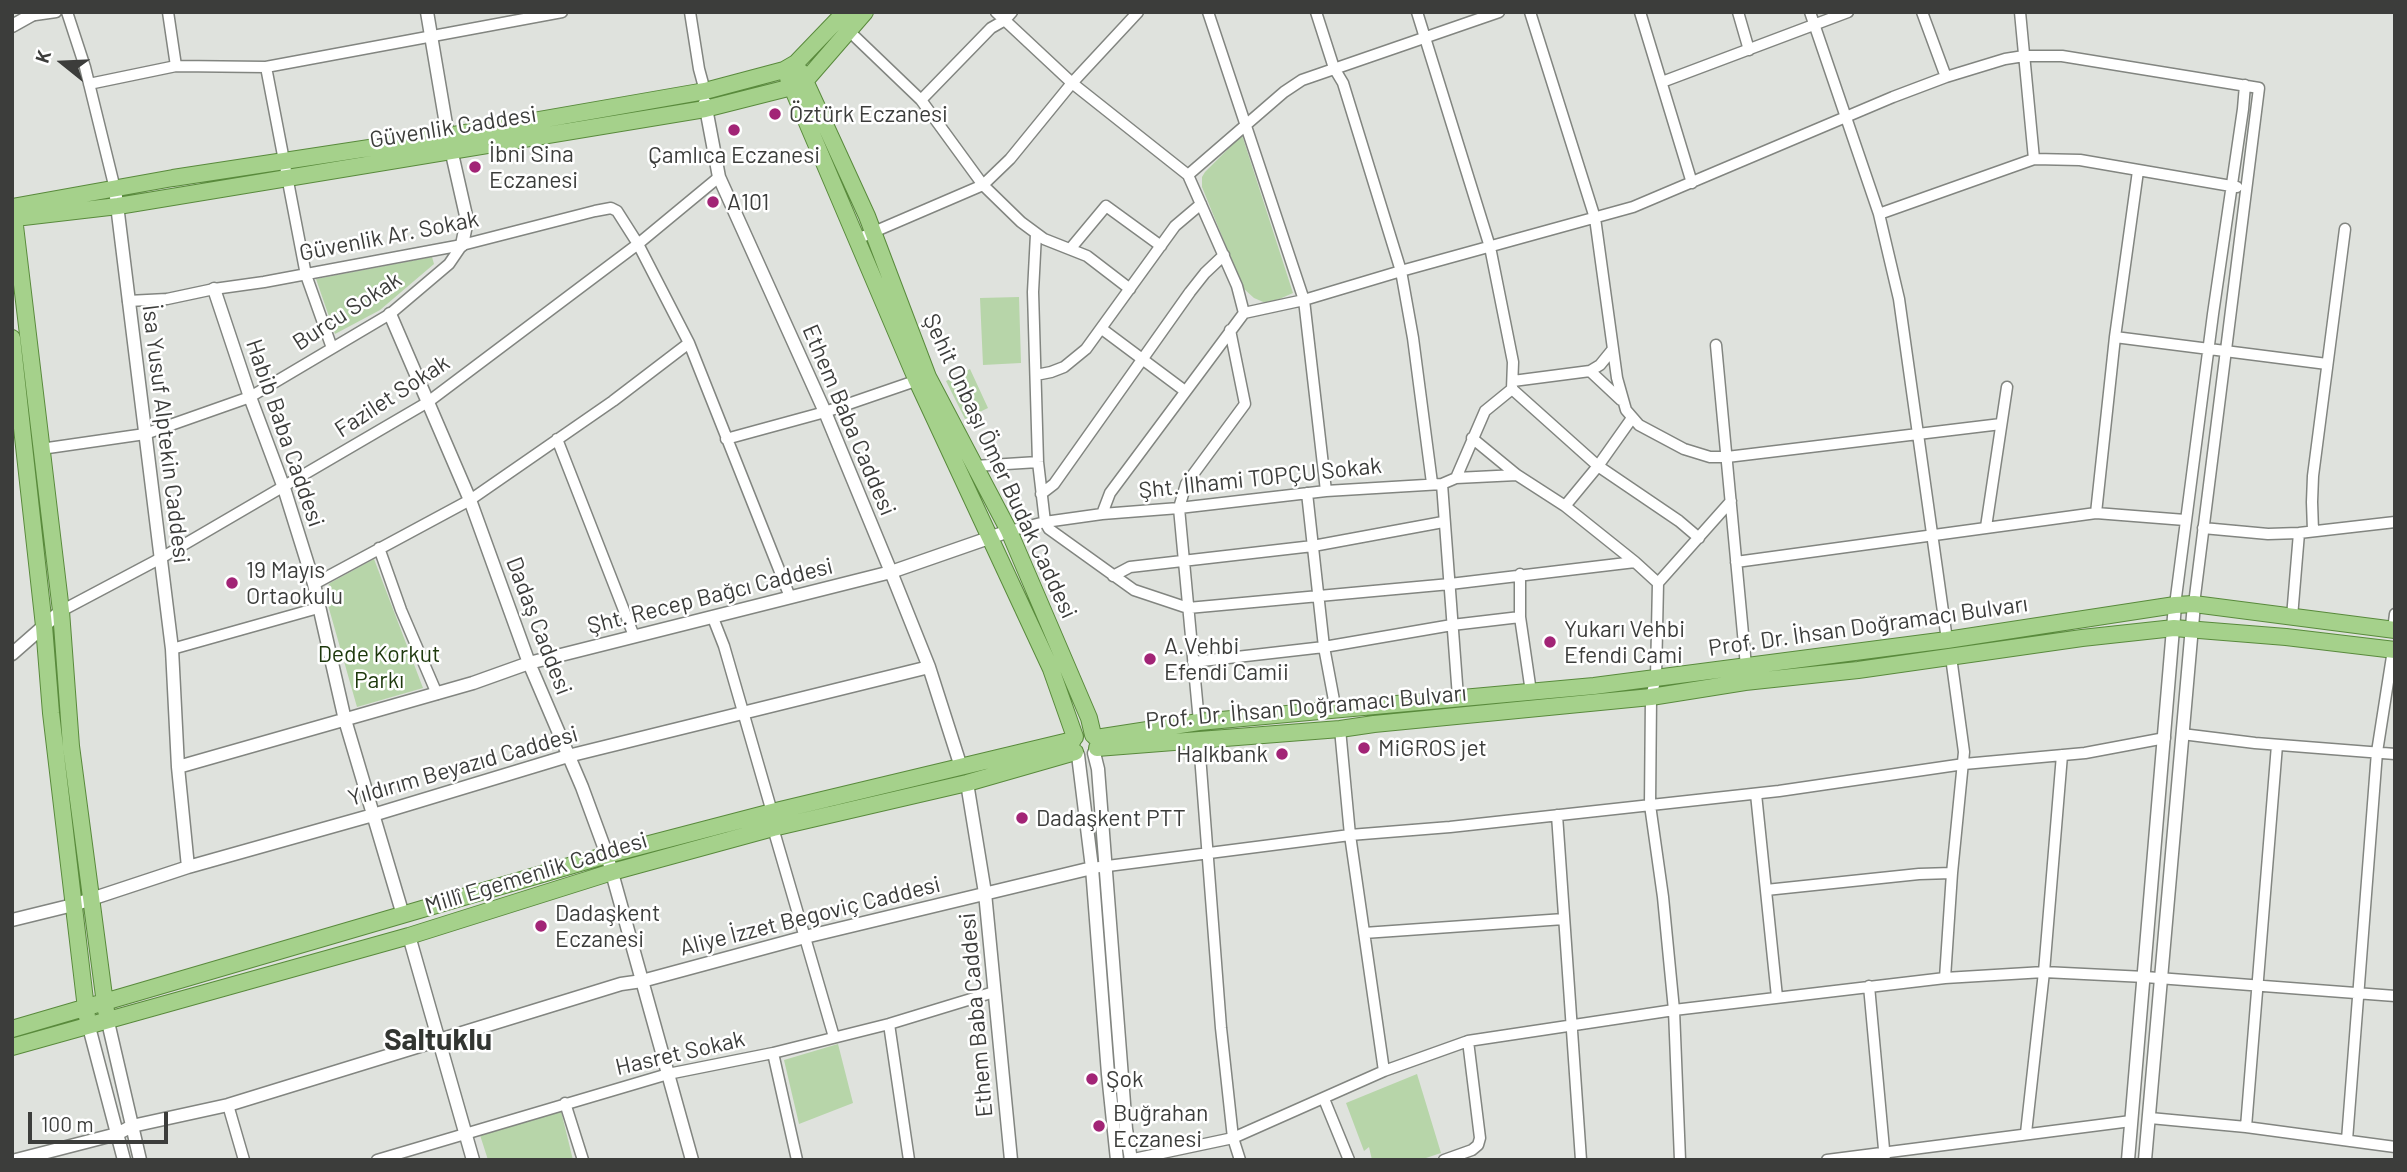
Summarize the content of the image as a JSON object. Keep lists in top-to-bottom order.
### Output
{
  "streets": {
    "main road": [
      "Güvenlik Caddesi",
      "Şehit Onbaşı Ömer Budak Caddesi",
      "Prof. Dr. İhsan Doğramacı Bulvarı",
      "Millî Egemenlik Caddesi"
    ],
    "street": [
      "Güvenlik Ar. Sokak",
      "Burcu Sokak",
      "Fazilet Sokak",
      "Ethem Baba Caddesi",
      "Habib Baba Caddesi",
      "İsa Yusuf Alptekin Caddesi",
      "Şht. İlhami TOPÇU Sokak",
      "Şht. Recep Bağcı Caddesi",
      "Dadaş Caddesi",
      "Yıldırım Beyazıd Caddesi",
      "Aliye İzzet Begoviç Caddesi",
      "Hasret Sokak"
    ]
  },
  "crossings": [
    ["Güvenlik Caddesi", "Ethem Baba Caddesi"],
    ["Güvenlik Caddesi", "İsa Yusuf Alptekin Caddesi"],
    ["Güvenlik Caddesi", "Şehit Onbaşı Ömer Budak Caddesi"],
    ["Güvenlik Ar. Sokak", "Burcu Sokak"],
    ["Güvenlik Ar. Sokak", "Fazilet Sokak"],
    ["Güvenlik Ar. Sokak", "Habib Baba Caddesi"],
    ["Güvenlik Ar. Sokak", "İsa Yusuf Alptekin Caddesi"],
    ["Burcu Sokak", "Habib Baba Caddesi"],
    ["Burcu Sokak", "İsa Yusuf Alptekin Caddesi"],
    ["Burcu Sokak", "Dadaş Caddesi"],
    ["Fazilet Sokak", "Ethem Baba Caddesi"],
    ["Fazilet Sokak", "Habib Baba Caddesi"],
    ["Fazilet Sokak", "İsa Yusuf Alptekin Caddesi"],
    ["Fazilet Sokak", "Dadaş Caddesi"],
    ["Ethem Baba Caddesi", "Şht. Recep Bağcı Caddesi"],
    ["Ethem Baba Caddesi", "Yıldırım Beyazıd Caddesi"],
    ["Ethem Baba Caddesi", "Millî Egemenlik Caddesi"],
    ["Ethem Baba Caddesi", "Aliye İzzet Begoviç Caddesi"],
    ["Ethem Baba Caddesi", "Hasret Sokak"],
    ["Habib Baba Caddesi", "Şht. Recep Bağcı Caddesi"],
    ["Habib Baba Caddesi", "Yıldırım Beyazıd Caddesi"],
    ["Habib Baba Caddesi", "Millî Egemenlik Caddesi"],
    ["İsa Yusuf Alptekin Caddesi", "Şht. Recep Bağcı Caddesi"],
    ["İsa Yusuf Alptekin Caddesi", "Yıldırım Beyazıd Caddesi"],
    ["Şehit Onbaşı Ömer Budak Caddesi", "Şht. İlhami TOPÇU Sokak"],
    ["Şehit Onbaşı Ömer Budak Caddesi", "Şht. Recep Bağcı Caddesi"],
    ["Şehit Onbaşı Ömer Budak Caddesi", "Prof. Dr. İhsan Doğramacı Bulvarı"],
    ["Şehit Onbaşı Ömer Budak Caddesi", "Millî Egemenlik Caddesi"],
    ["Şht. İlhami TOPÇU Sokak", "Şht. Recep Bağcı Caddesi"],
    ["Şht. Recep Bağcı Caddesi", "Dadaş Caddesi"],
    ["Dadaş Caddesi", "Yıldırım Beyazıd Caddesi"],
    ["Dadaş Caddesi", "Millî Egemenlik Caddesi"],
    ["Dadaş Caddesi", "Aliye İzzet Begoviç Caddesi"],
    ["Dadaş Caddesi", "Hasret Sokak"]
  ],
  "districts": ["Saltuklu"],
  "parks": ["Dede Korkut Parkı"],
  "places": [
    "Öztürk Eczanesi",
    "Çamlıca Eczanesi",
    "İbni Sina Eczanesi",
    "A101",
    "19 Mayıs Ortaokulu",
    "Yukarı Vehbi Efendi Cami",
    "A.Vehbi Efendi Camii",
    "MiGROS jet",
    "Halkbank",
    "Dadaşkent PTT",
    "Dadaşkent Eczanesi",
    "Şok",
    "Buğrahan Eczanesi"
  ],
  "scale_bar": "100 m",
  "north": "left"
}
